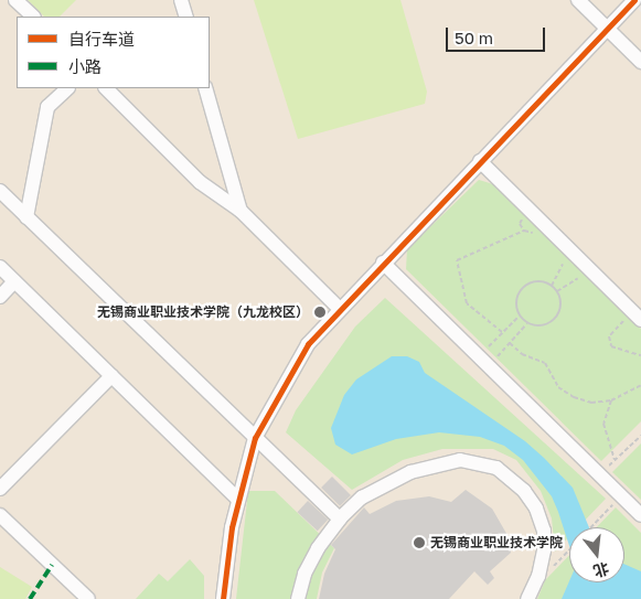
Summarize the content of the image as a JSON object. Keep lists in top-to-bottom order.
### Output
{
  "places": ["无锡商业职业技术学院（九龙校区）", "无锡商业职业技术学院"],
  "legend": ["自行车道", "小路"],
  "scale_bar": "50 m",
  "north": "bottom"
}
